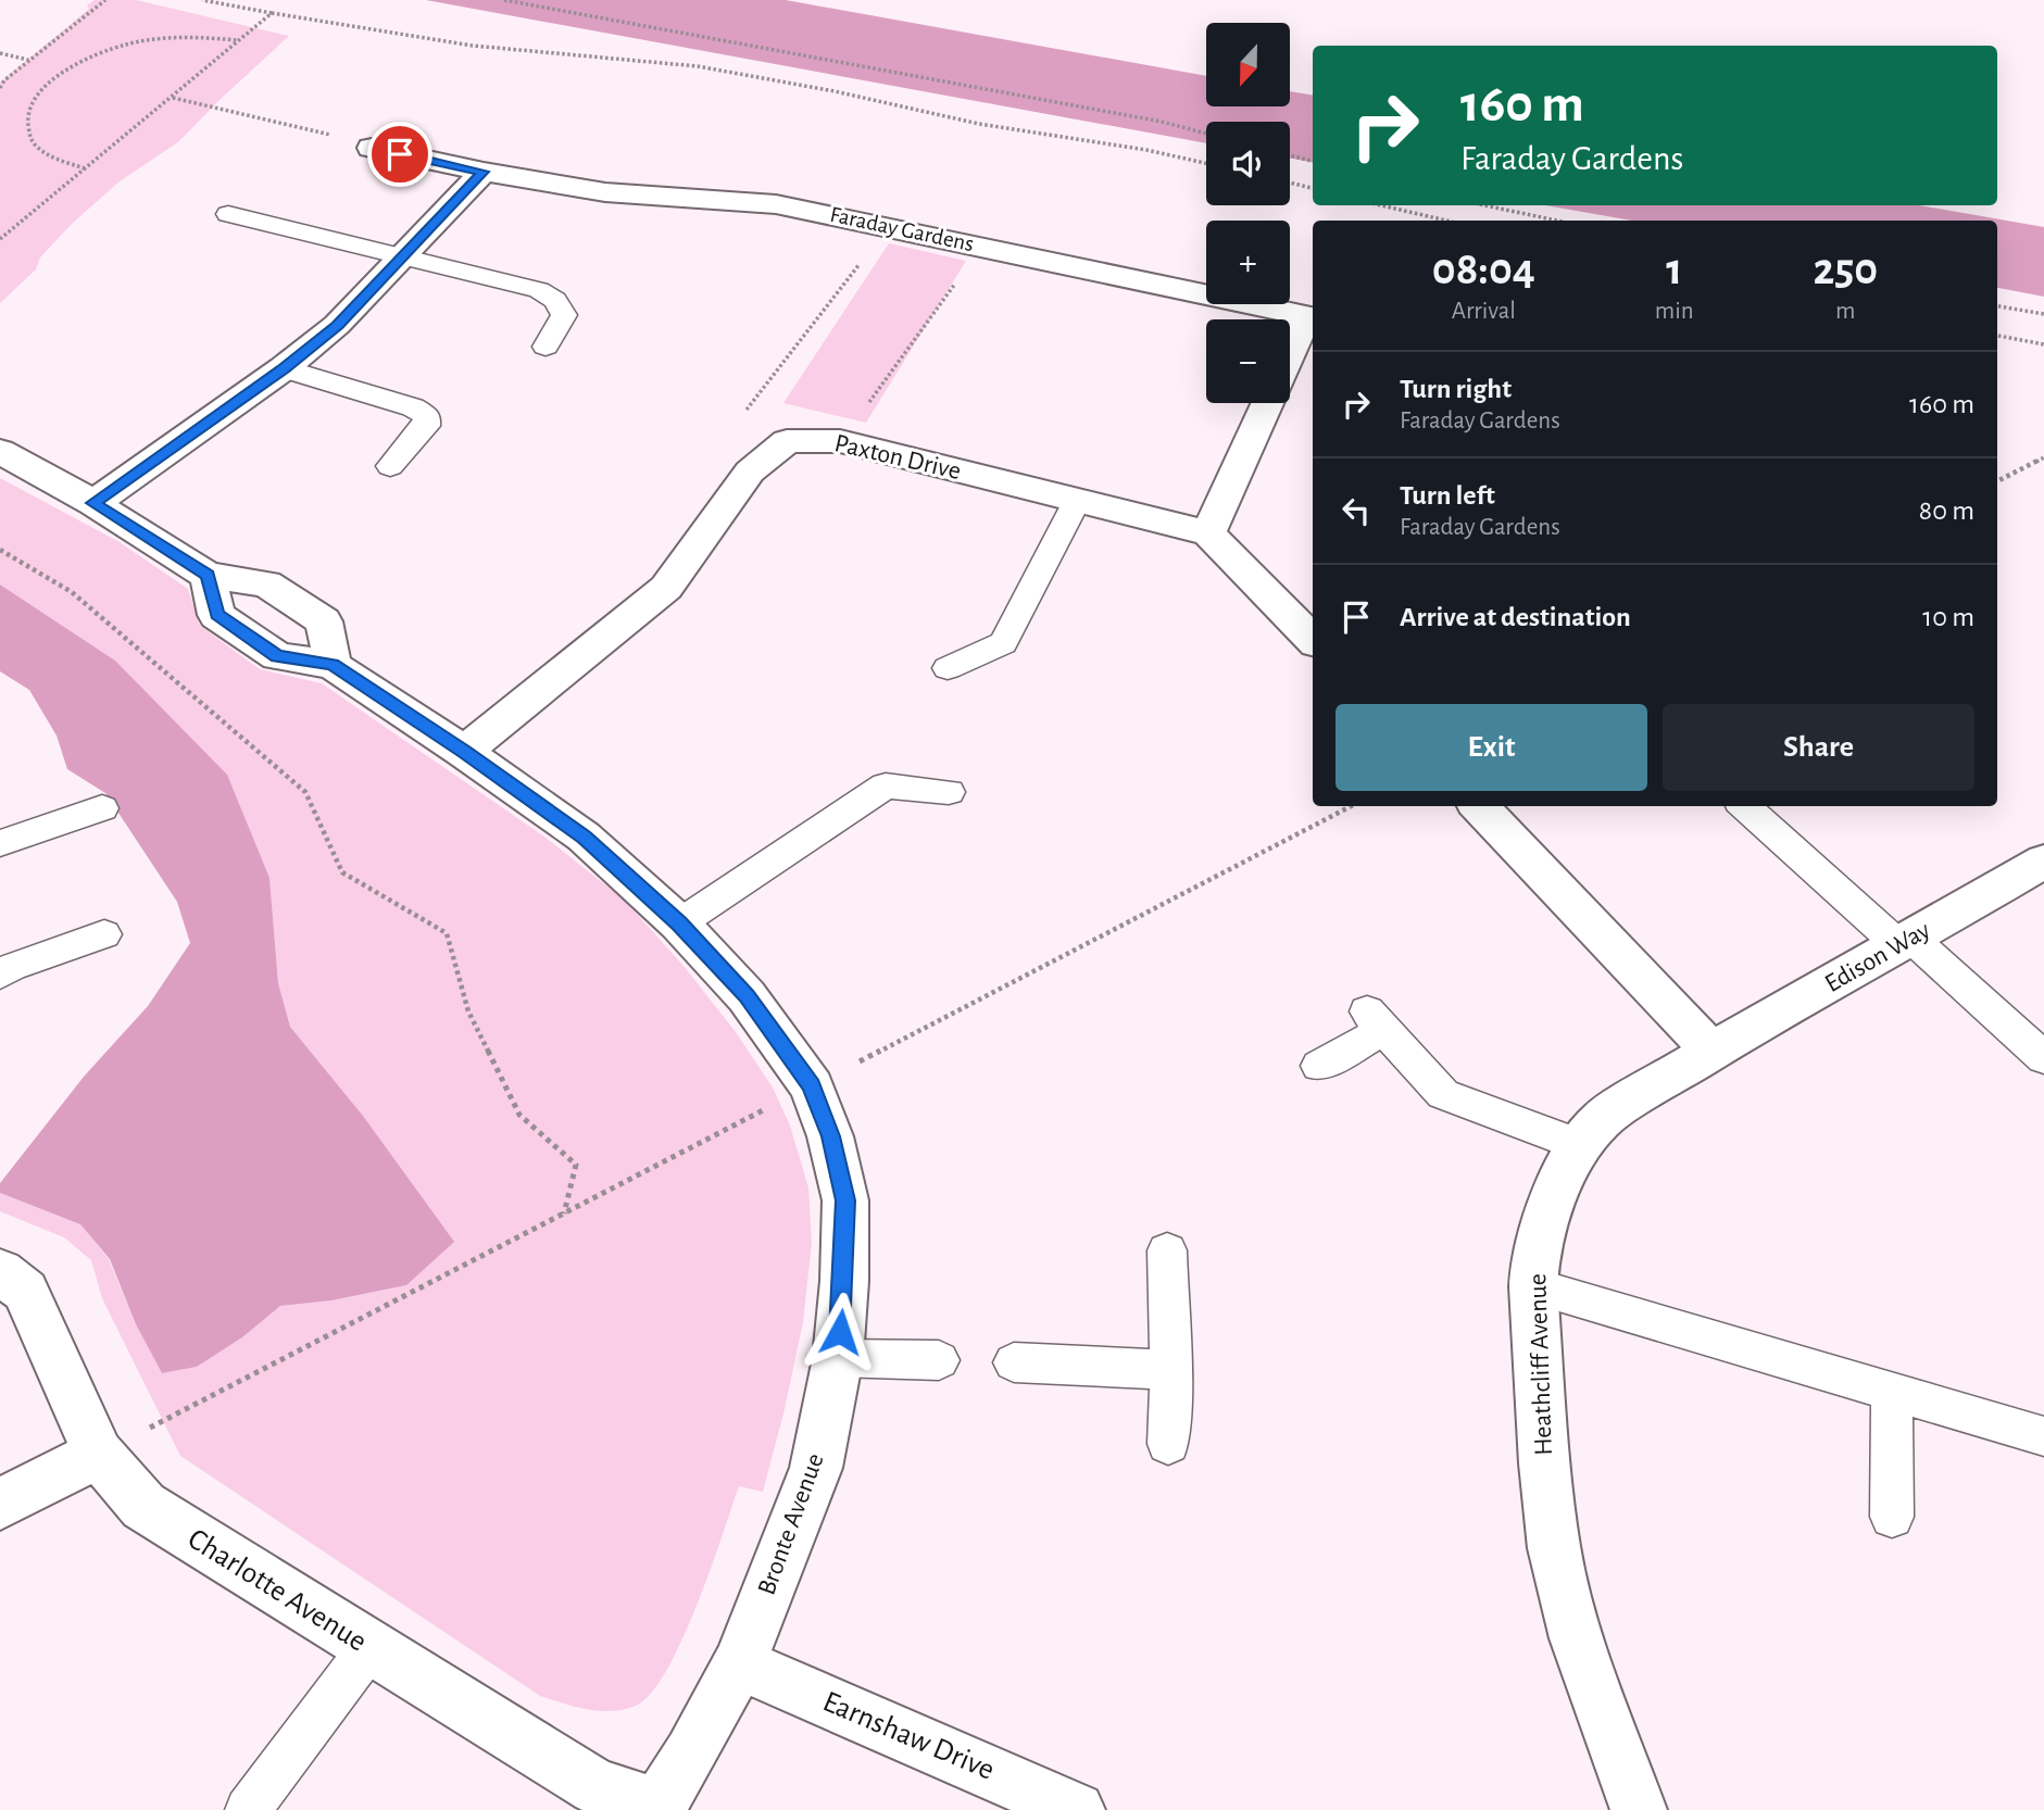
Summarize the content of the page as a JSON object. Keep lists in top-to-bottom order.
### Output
{
  "streets": {
    "street": [
      "Faraday Gardens",
      "Paxton Drive",
      "Edison Way",
      "Heathcliff Avenue",
      "Bronte Avenue",
      "Charlotte Avenue",
      "Earnshaw Drive"
    ]
  },
  "crossings": [
    ["Paxton Drive", "Bronte Avenue"],
    ["Edison Way", "Heathcliff Avenue"],
    ["Bronte Avenue", "Charlotte Avenue"],
    ["Bronte Avenue", "Earnshaw Drive"]
  ],
  "north": "bottom",
  "page": {
    "map_buttons": ["+", "−"],
    "turn": ["160 m", "Faraday Gardens"],
    "eta": [
      "08:04",
      "Arrival",
      "1",
      "min",
      "250",
      "m"
    ],
    "list": [
      {
        "name": "Turn right",
        "note": "Faraday Gardens",
        "value": "160 m"
      },
      {
        "name": "Turn left",
        "note": "Faraday Gardens",
        "value": "80 m"
      },
      {
        "name": "Arrive at destination",
        "value": "10 m"
      }
    ],
    "buttons": ["Exit", "Share"]
  }
}
